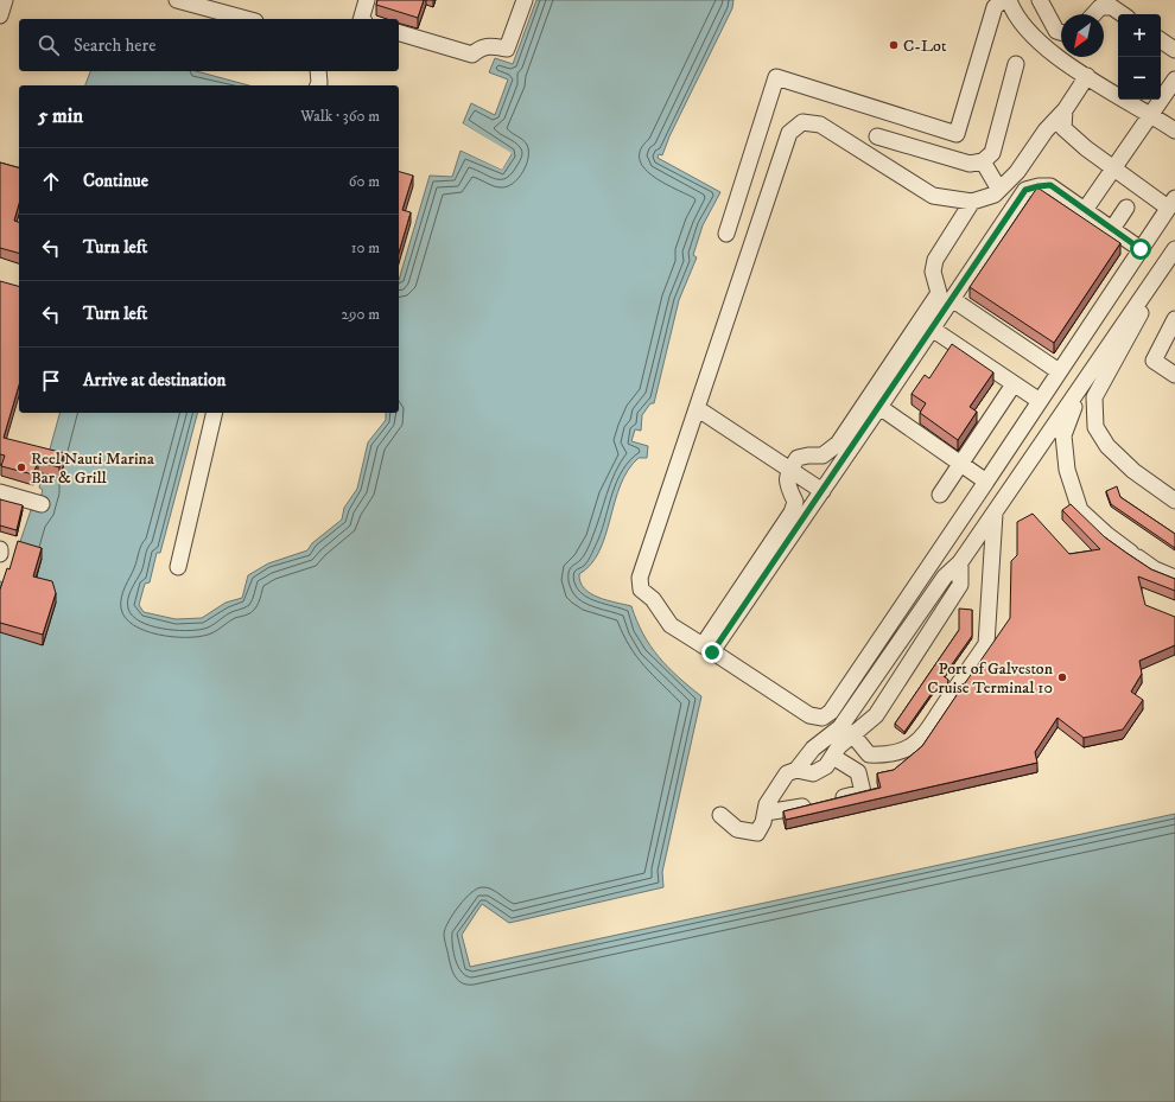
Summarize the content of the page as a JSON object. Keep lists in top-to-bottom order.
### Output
{
  "places": ["C-Lot", "Reel Nauti Marina Bar & Grill", "Port of Galveston Cruise Terminal 10"],
  "north": "bottom left",
  "page": {
    "map_buttons": ["+", "−"],
    "search": "Search here",
    "heading": ["5 min", "Walk · 360 m"],
    "list": [
      ["Continue", "60 m"],
      ["Turn left", "10 m"],
      ["Turn left", "290 m"],
      "Arrive at destination"
    ]
  }
}
